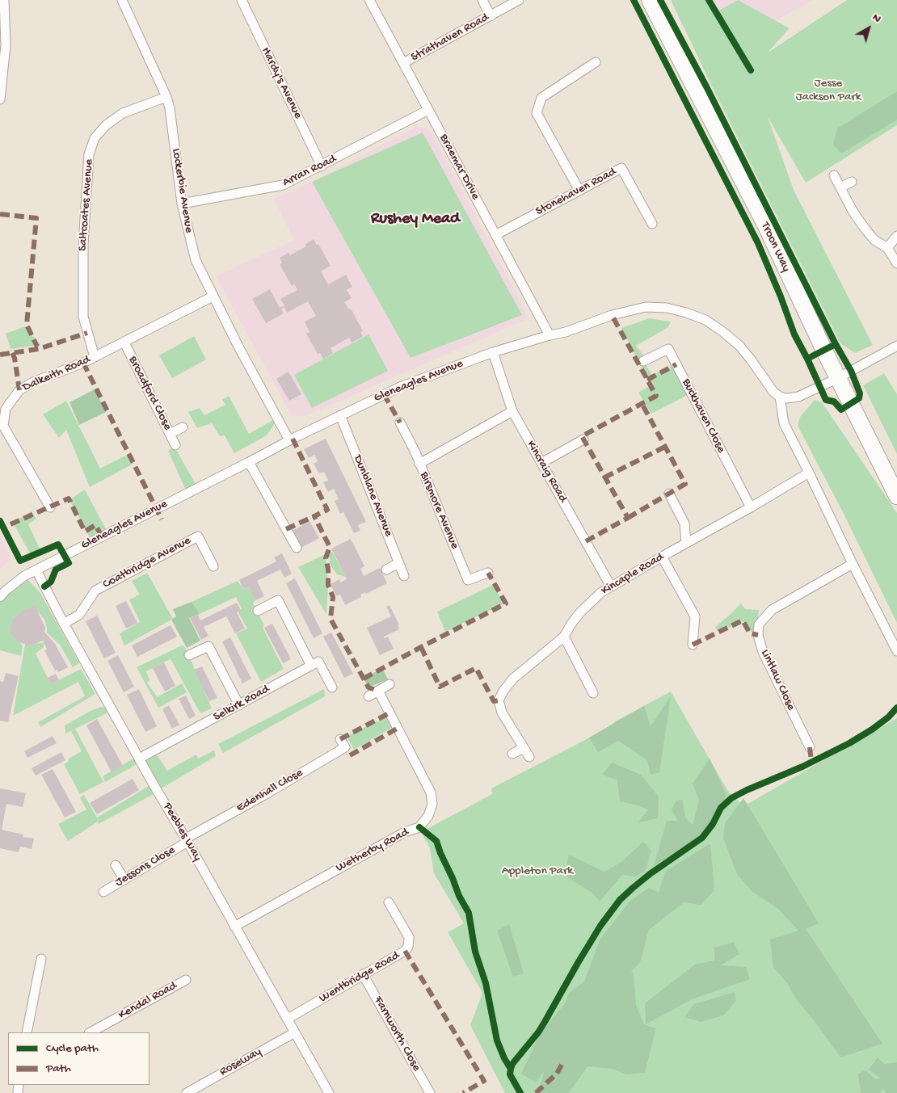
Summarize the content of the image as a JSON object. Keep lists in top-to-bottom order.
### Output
{
  "streets": {
    "highway": ["Troon Way"],
    "street": [
      "Strathaven Road",
      "Hardy's Avenue",
      "Braemar Drive",
      "Arran Road",
      "Lockerbie Avenue",
      "Stonehaven Road",
      "Saltcoates Avenue",
      "Dalkeith Road",
      "Gleneagles Avenue",
      "Broadford Close",
      "Buckhaven Close",
      "Kincraig Road",
      "Dunblane Avenue",
      "Birsmore Avenue",
      "Coatbridge Avenue",
      "Kincaple Road",
      "Lintlaw Close",
      "Selkirk Road",
      "Edenhall Close",
      "Peebles Way",
      "Wetherby Road",
      "Jessons Close",
      "Wentbridge Road",
      "Kendal Road",
      "Farnworth Close",
      "Roseway"
    ]
  },
  "crossings": [
    ["Strathaven Road", "Braemar Drive"],
    ["Hardy's Avenue", "Arran Road"],
    ["Braemar Drive", "Arran Road"],
    ["Braemar Drive", "Stonehaven Road"],
    ["Braemar Drive", "Gleneagles Avenue"],
    ["Arran Road", "Lockerbie Avenue"],
    ["Lockerbie Avenue", "Saltcoates Avenue"],
    ["Lockerbie Avenue", "Dalkeith Road"],
    ["Lockerbie Avenue", "Gleneagles Avenue"],
    ["Saltcoates Avenue", "Dalkeith Road"],
    ["Dalkeith Road", "Broadford Close"],
    ["Gleneagles Avenue", "Kincraig Road"],
    ["Gleneagles Avenue", "Dunblane Avenue"],
    ["Gleneagles Avenue", "Peebles Way"],
    ["Buckhaven Close", "Kincaple Road"],
    ["Kincraig Road", "Kincaple Road"],
    ["Coatbridge Avenue", "Peebles Way"],
    ["Selkirk Road", "Peebles Way"],
    ["Edenhall Close", "Peebles Way"],
    ["Edenhall Close", "Jessons Close"],
    ["Peebles Way", "Wetherby Road"],
    ["Peebles Way", "Jessons Close"],
    ["Peebles Way", "Wentbridge Road"],
    ["Peebles Way", "Roseway"],
    ["Wentbridge Road", "Farnworth Close"]
  ],
  "districts": ["Rushey Mead"],
  "parks": ["Jesse Jackson Park", "Appleton Park"],
  "legend": ["Cycle path", "Path"],
  "north": "top right"
}
